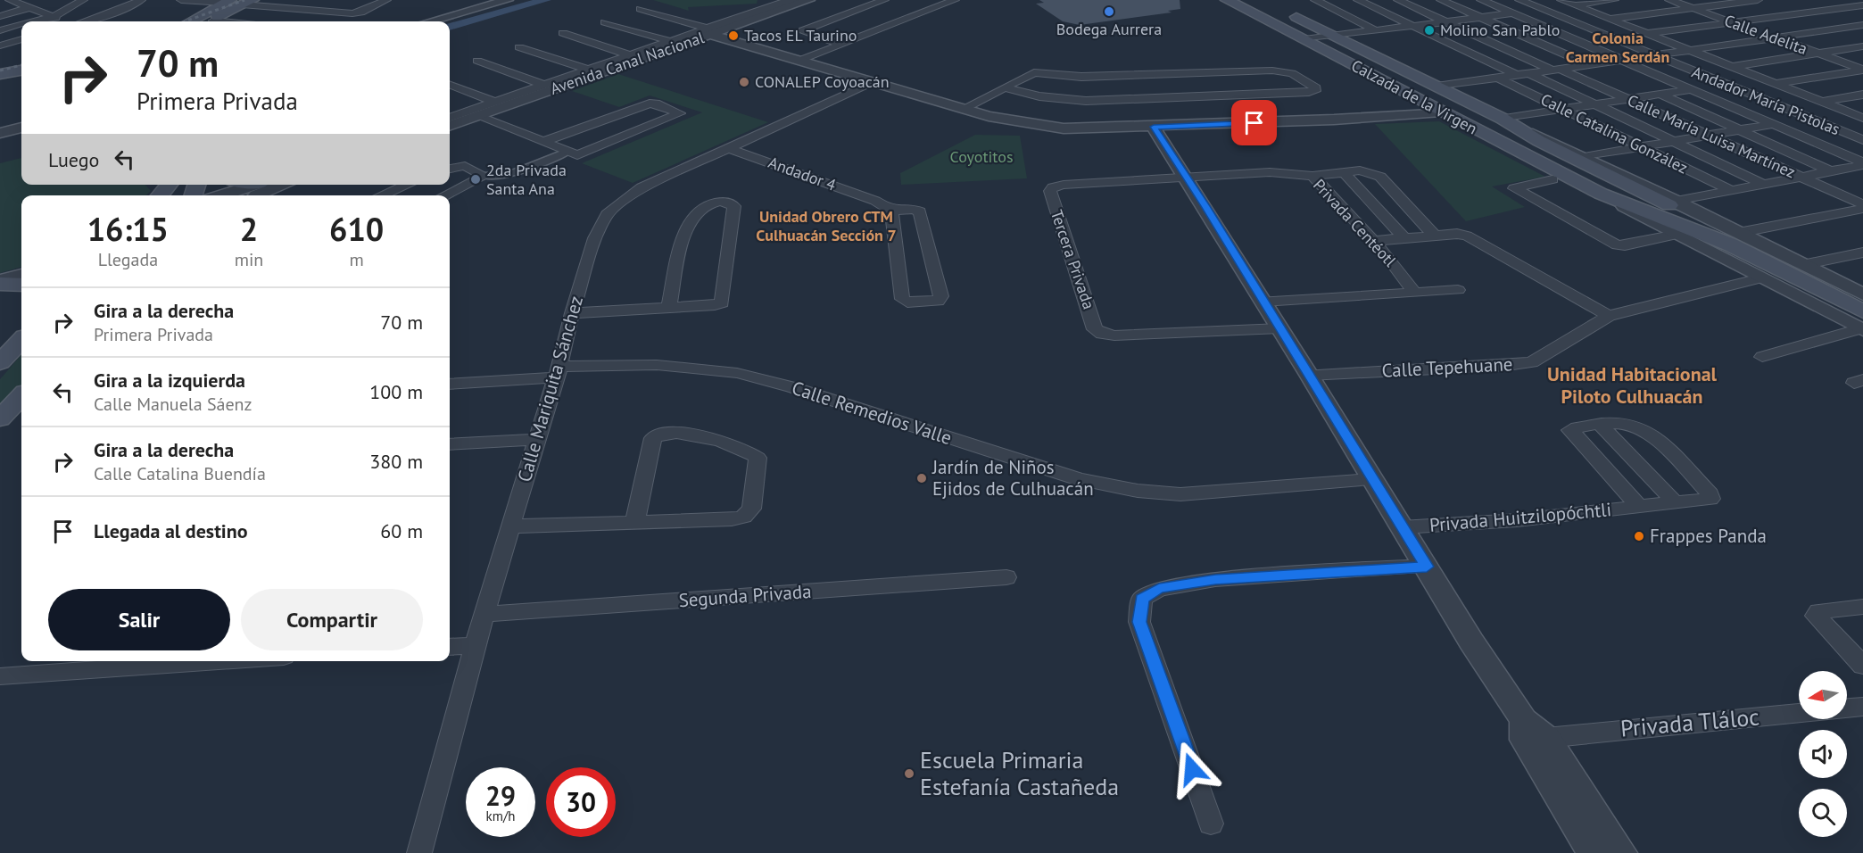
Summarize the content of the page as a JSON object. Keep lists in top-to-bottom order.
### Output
{
  "streets": {
    "main road": ["Calzada de la Virgen"],
    "street": [
      "Calle Adelita",
      "Avenida Canal Nacional",
      "Andador María Pistolas",
      "Calle Catalina González",
      "Calle María Luisa Martínez",
      "Andador 4",
      "Privada Centéotl",
      "Tercera Privada",
      "Calle Tepehuane",
      "Calle Mariquita Sánchez",
      "Calle Remedios Valle",
      "Privada Huitzilopóchtli",
      "Segunda Privada",
      "Privada Tláloc"
    ]
  },
  "crossings": [
    ["Calzada de la Virgen", "Calle Tepehuane"],
    ["Andador 4", "Calle Mariquita Sánchez"],
    ["Privada Centéotl", "Tercera Privada"],
    ["Calle Mariquita Sánchez", "Calle Remedios Valle"],
    ["Calle Mariquita Sánchez", "Segunda Privada"]
  ],
  "districts": ["Colonia Carmen Serdán", "Unidad Obrero CTM Culhuacán Sección 7", "Unidad Habitacional Piloto Culhuacán"],
  "parks": ["Coyotitos"],
  "places": [
    "Bodega Aurrera",
    "Molino San Pablo",
    "Tacos EL Taurino",
    "CONALEP Coyoacán",
    "2da Privada Santa Ana",
    "Jardín de Niños Ejidos de Culhuacán",
    "Frappes Panda",
    "Escuela Primaria Estefanía Castañeda"
  ],
  "north": "left",
  "page": {
    "turn": ["70 m", "Primera Privada"],
    "then": "Luego",
    "eta": [
      "16:15",
      "Llegada",
      "2",
      "min",
      "610",
      "m"
    ],
    "list": [
      {
        "name": "Gira a la derecha",
        "note": "Primera Privada",
        "value": "70 m"
      },
      {
        "name": "Gira a la izquierda",
        "note": "Calle Manuela Sáenz",
        "value": "100 m"
      },
      {
        "name": "Gira a la derecha",
        "note": "Calle Catalina Buendía",
        "value": "380 m"
      },
      {
        "name": "Llegada al destino",
        "value": "60 m"
      }
    ],
    "buttons": ["Salir", "Compartir"],
    "speed": "29 km/h",
    "limit": "30"
  }
}
